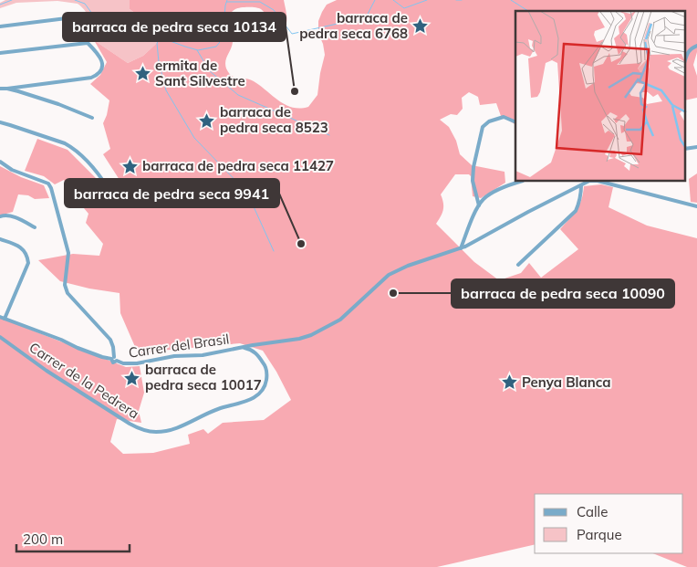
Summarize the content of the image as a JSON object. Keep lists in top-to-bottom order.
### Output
{
  "streets": {
    "street": ["Carrer del Brasil", "Carrer de la Pedrera"]
  },
  "crossings": [
    ["Carrer del Brasil", "Carrer de la Pedrera"]
  ],
  "places": {
    "place": [
      "barraca de pedra seca 6768",
      "ermita de Sant Silvestre",
      "barraca de pedra seca 8523",
      "barraca de pedra seca 11427",
      "barraca de pedra seca 10017",
      "Penya Blanca"
    ],
    "other": ["barraca de pedra seca 10134", "barraca de pedra seca 9941", "barraca de pedra seca 10090"]
  },
  "legend": ["Calle", "Parque"],
  "scale_bar": "200 m"
}
